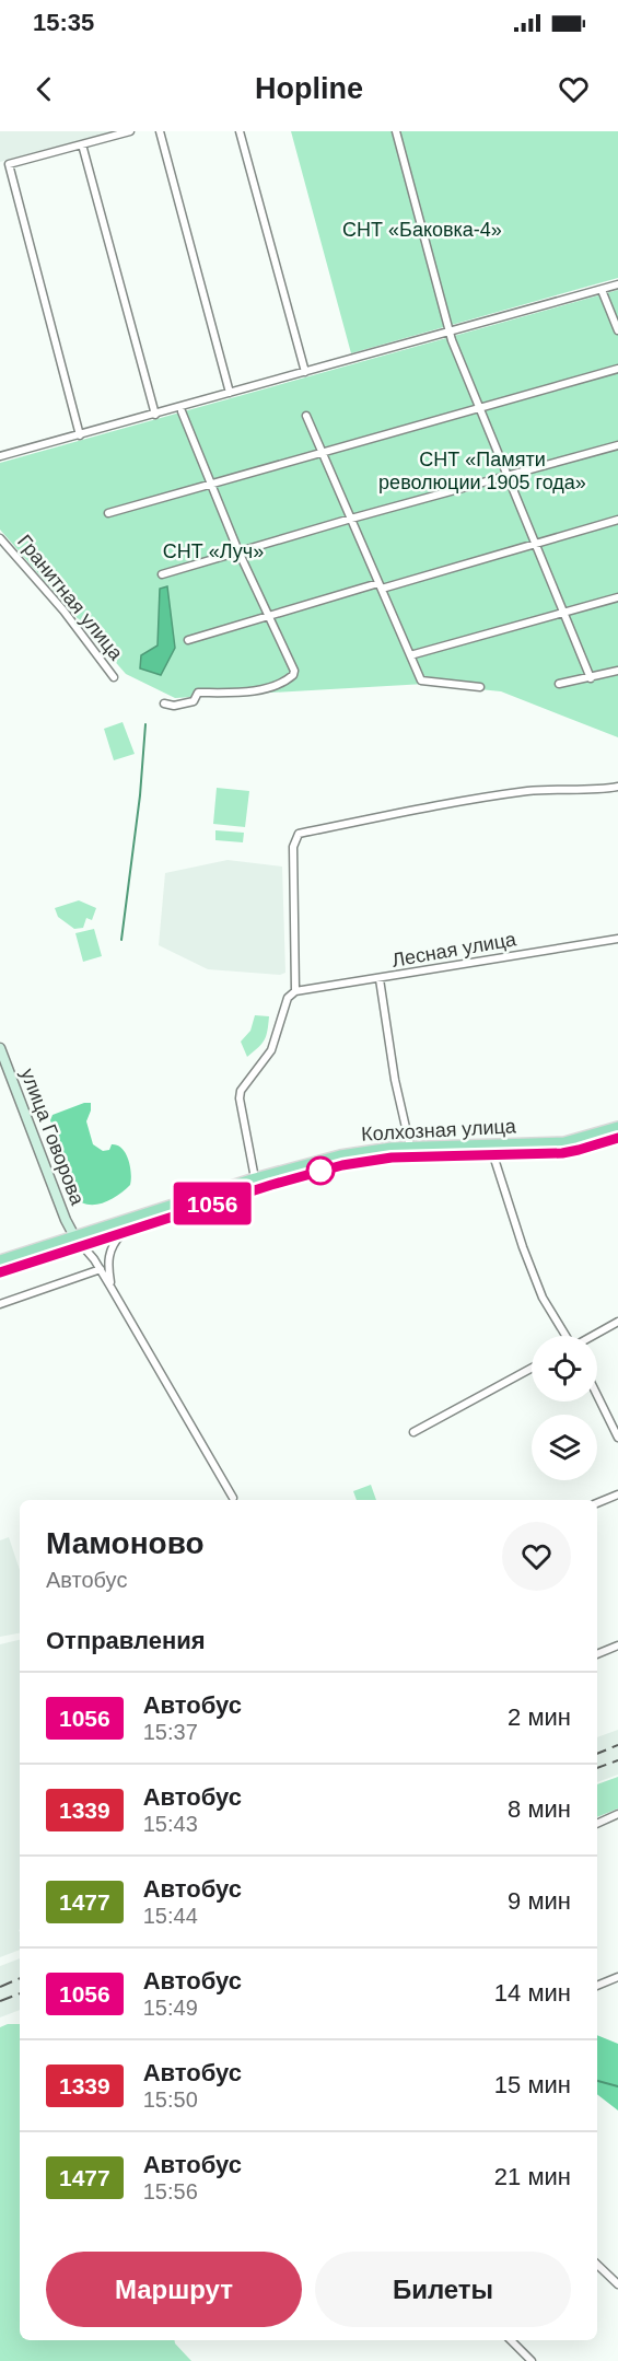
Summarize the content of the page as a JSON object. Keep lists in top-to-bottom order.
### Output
{
  "streets": {
    "main road": ["Колхозная улица", "улица Говорова"],
    "street": ["Гранитная улица", "Лесная улица"]
  },
  "crossings": [
    ["Колхозная улица", "улица Говорова"]
  ],
  "parks": ["СНТ «Баковка-4»", "СНТ «Памяти революции 1905 года»", "СНТ «Луч»"],
  "lines": ["bus line 1056"],
  "page": {
    "status": "15:35",
    "header": "Hopline",
    "on_map": "1056",
    "heading": [
      ["Мамоново", "Автобус"],
      "Отправления"
    ],
    "list": [
      {
        "mark": "1056",
        "name": "Автобус",
        "note": "15:37",
        "value": "2 мин"
      },
      {
        "mark": "1339",
        "name": "Автобус",
        "note": "15:43",
        "value": "8 мин"
      },
      {
        "mark": "1477",
        "name": "Автобус",
        "note": "15:44",
        "value": "9 мин"
      },
      {
        "mark": "1056",
        "name": "Автобус",
        "note": "15:49",
        "value": "14 мин"
      },
      {
        "mark": "1339",
        "name": "Автобус",
        "note": "15:50",
        "value": "15 мин"
      },
      {
        "mark": "1477",
        "name": "Автобус",
        "note": "15:56",
        "value": "21 мин"
      }
    ],
    "buttons": ["Маршрут", "Билеты"]
  }
}
